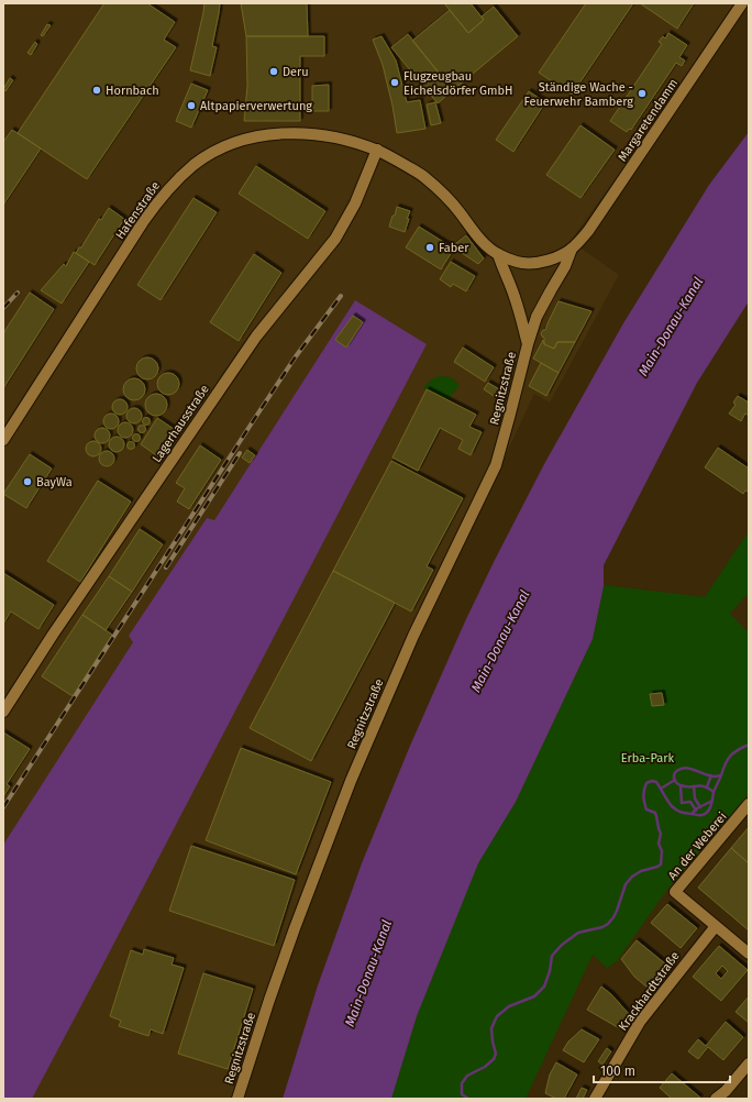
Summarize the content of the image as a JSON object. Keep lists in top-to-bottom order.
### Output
{
  "streets": {
    "street": [
      "Margaretendamm",
      "Hafenstraße",
      "Regnitzstraße",
      "Lagerhausstraße",
      "An der Weberei",
      "Krackhardtstraße"
    ]
  },
  "crossings": [
    ["Margaretendamm", "Hafenstraße"],
    ["Margaretendamm", "Regnitzstraße"],
    ["Hafenstraße", "Regnitzstraße"],
    ["Hafenstraße", "Lagerhausstraße"],
    ["An der Weberei", "Krackhardtstraße"]
  ],
  "water": ["Main-Donau-Kanal"],
  "parks": ["Erba-Park"],
  "places": [
    "Deru",
    "Flugzeugbau Eichelsdörfer GmbH",
    "Hornbach",
    "Ständige Wache - Feuerwehr Bamberg",
    "Altpapierverwertung",
    "Faber",
    "BayWa"
  ],
  "scale_bar": "100 m"
}
